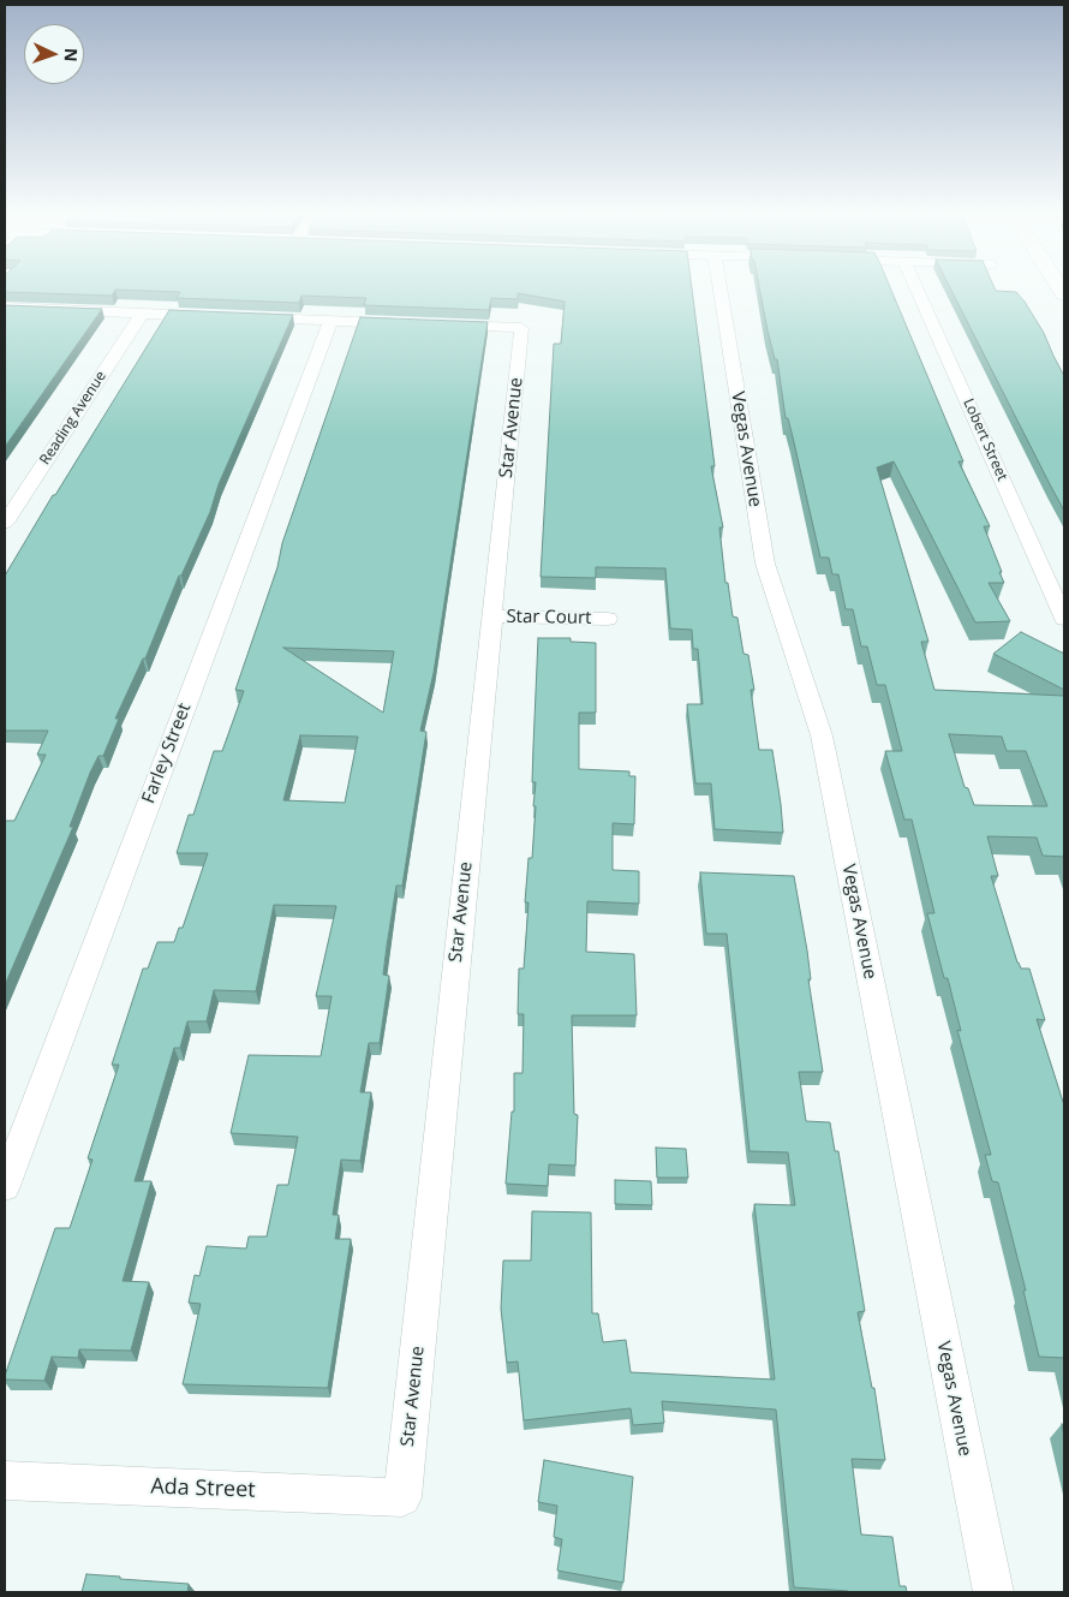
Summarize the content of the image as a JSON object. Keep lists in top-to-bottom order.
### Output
{
  "streets": {
    "street": [
      "Reading Avenue",
      "Star Avenue",
      "Lobert Street",
      "Vegas Avenue",
      "Star Court",
      "Farley Street",
      "Ada Street"
    ]
  },
  "crossings": [
    ["Star Avenue", "Star Court"],
    ["Star Avenue", "Ada Street"]
  ],
  "north": "right"
}
